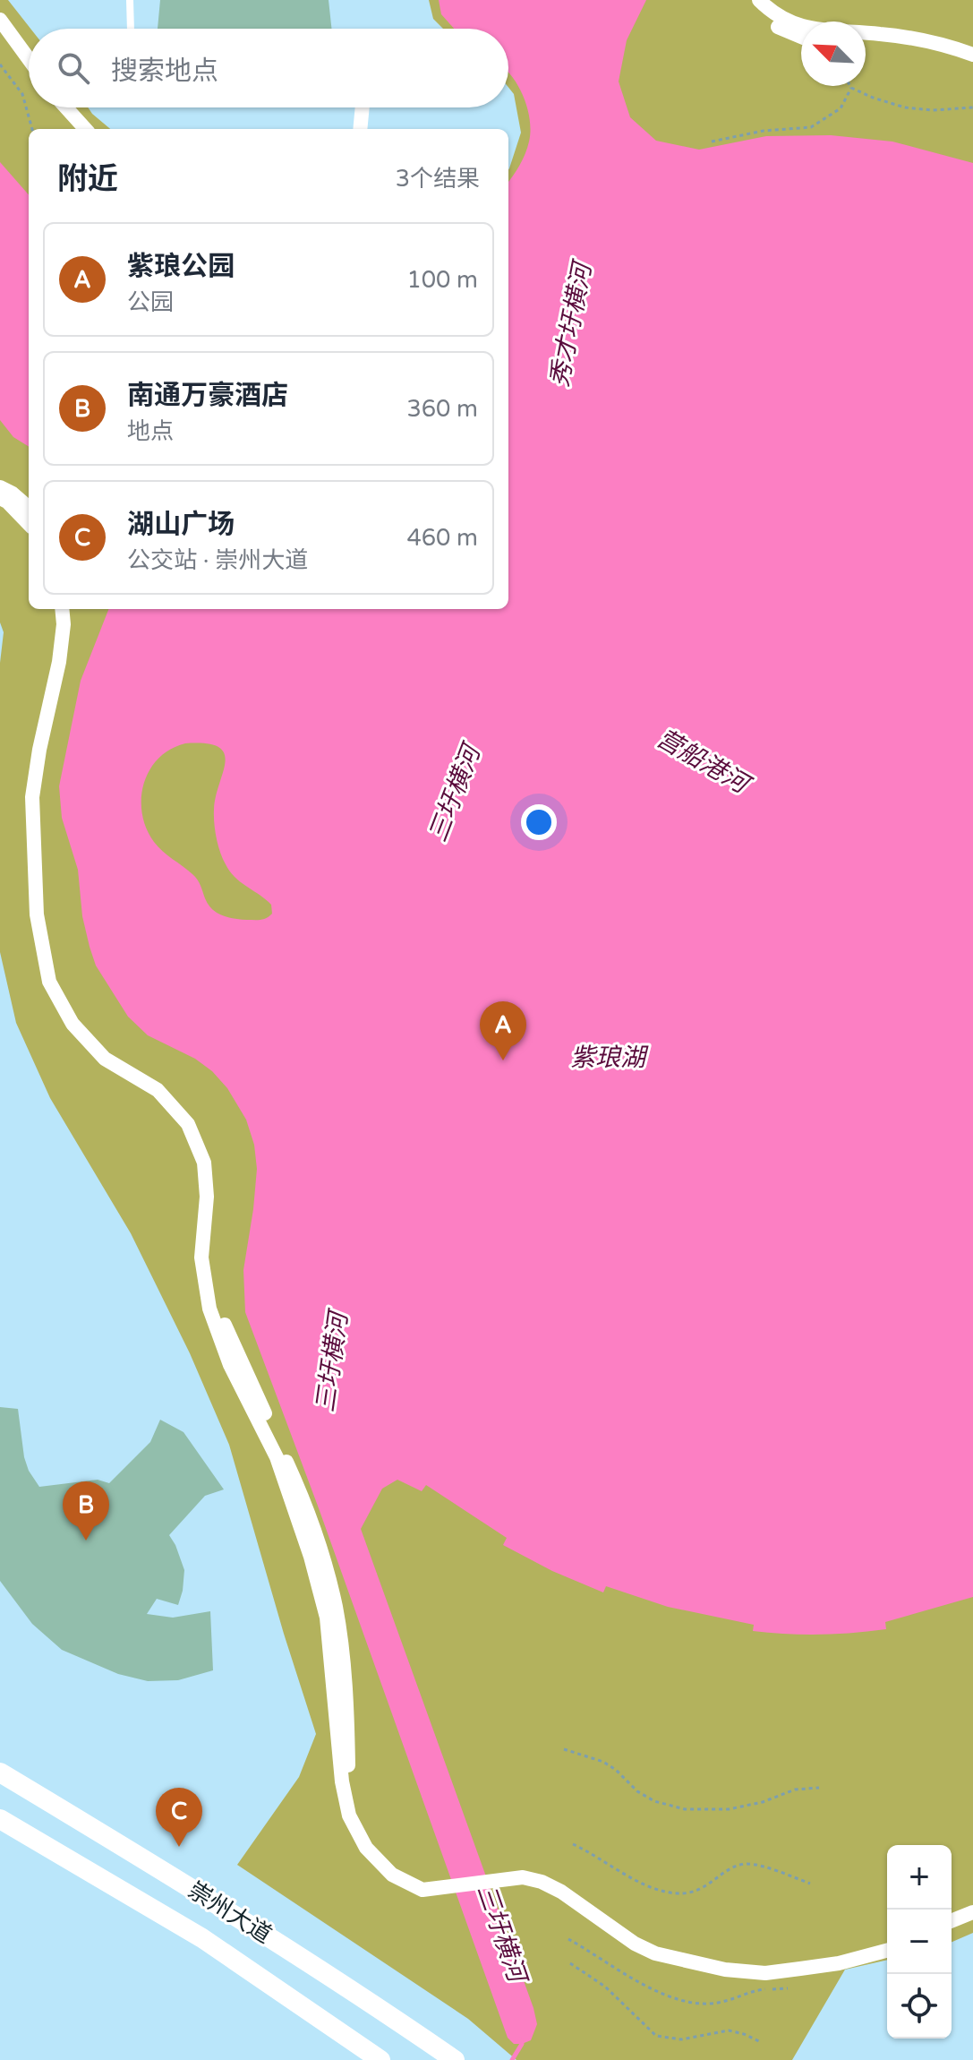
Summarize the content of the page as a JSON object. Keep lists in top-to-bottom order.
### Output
{
  "streets": {
    "main road": ["崇州大道"]
  },
  "water": [
    "秀才圩横河",
    "营船港河",
    "三圩横河",
    "紫琅湖"
  ],
  "north": "top left",
  "page": {
    "search": "搜索地点",
    "heading": ["附近", "3个结果"],
    "list": [
      {
        "mark": "A",
        "name": "紫琅公园",
        "note": "公园",
        "value": "100 m"
      },
      {
        "mark": "B",
        "name": "南通万豪酒店",
        "note": "地点",
        "value": "360 m"
      },
      {
        "mark": "C",
        "name": "湖山广场",
        "note": "公交站 · 崇州大道",
        "value": "460 m"
      }
    ],
    "pins": ["A", "B", "C"],
    "map_buttons": ["+", "−"]
  }
}
